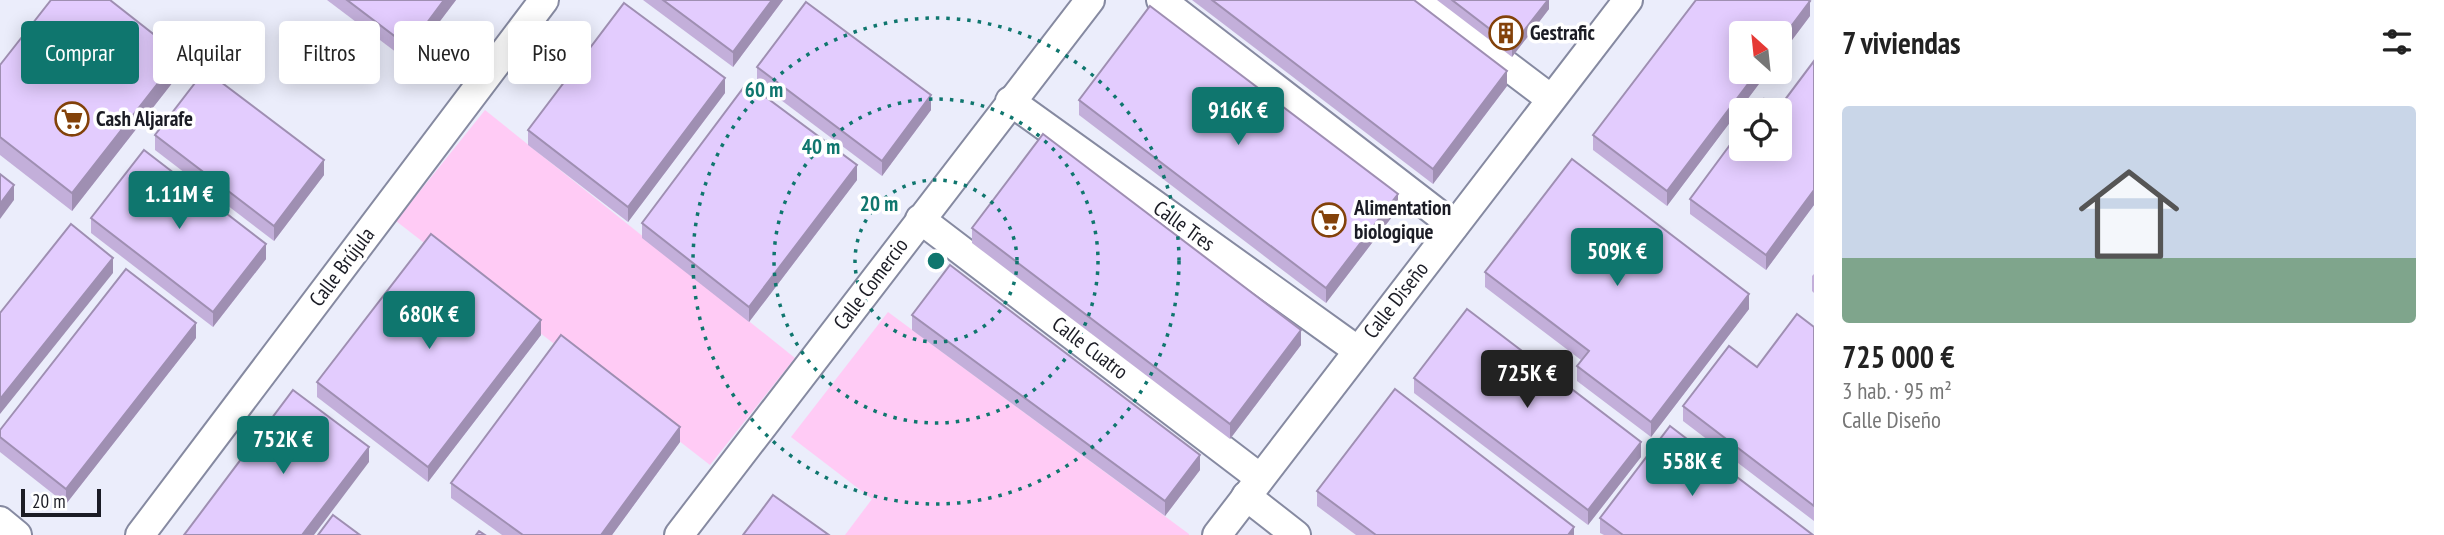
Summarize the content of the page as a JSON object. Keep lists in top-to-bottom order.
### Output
{
  "streets": {
    "street": [
      "Calle Tres",
      "Calle Brújula",
      "Calle Comercio",
      "Calle Diseño",
      "Calle Cuatro"
    ]
  },
  "crossings": [
    ["Calle Tres", "Calle Comercio"],
    ["Calle Tres", "Calle Diseño"],
    ["Calle Comercio", "Calle Cuatro"],
    ["Calle Diseño", "Calle Cuatro"]
  ],
  "places": {
    "building": ["Gestrafic"],
    "supermarket": ["Cash Aljarafe", "Alimentation biologique"]
  },
  "scale_bar": "20 m",
  "north": "top left",
  "page": {
    "heading": "7 viviendas",
    "chip": [
      "Comprar",
      "Alquilar",
      "Filtros",
      "Nuevo",
      "Piso"
    ],
    "list": [
      {
        "name": "725 000 €",
        "note": "3 hab. · 95 m² · Calle Diseño"
      }
    ],
    "price": [
      "916K €",
      "1.11M €",
      "509K €",
      "680K €",
      "725K €",
      "752K €",
      "558K €"
    ],
    "scale": "20 m"
  },
  "rings": ["60 m", "40 m", "20 m"]
}
